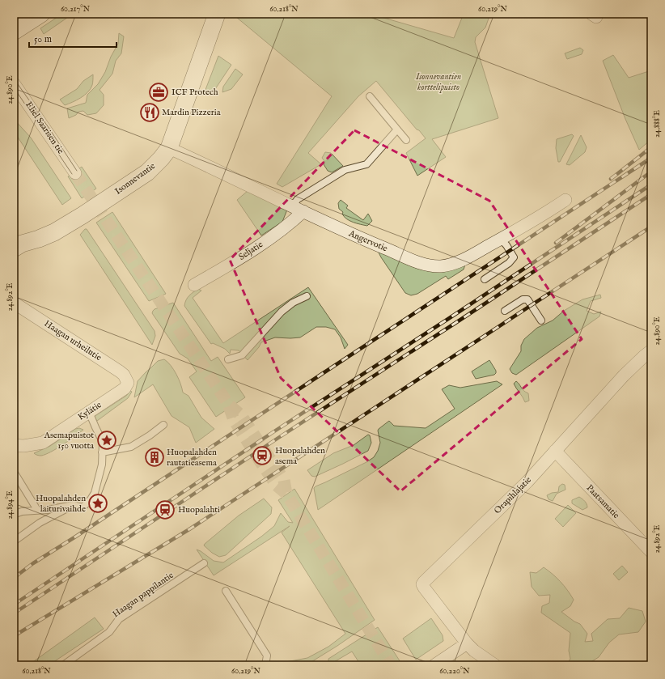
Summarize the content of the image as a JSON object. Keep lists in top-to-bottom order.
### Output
{
  "streets": {
    "street": [
      "Eliel Saarisen tie",
      "Isonnevantie",
      "Angervotie",
      "Seljatie",
      "Haagan urheilutie",
      "Kylätie",
      "Orapihlajatie",
      "Paatsamatie"
    ],
    "lane": ["Haagan pappilantie"]
  },
  "crossings": [
    ["Isonnevantie", "Angervotie"],
    ["Angervotie", "Seljatie"],
    ["Haagan urheilutie", "Kylätie"],
    ["Orapihlajatie", "Paatsamatie"]
  ],
  "parks": ["Isonnevantien korttelipuisto"],
  "places": {
    "office": ["ICF Protech"],
    "restaurant": ["Mardin Pizzeria"],
    "place": ["Asemapuistot 150 vuotta", "Huopalahden laiturivaihde"],
    "station": ["Huopalahden asema", "Huopalahti"],
    "building": ["Huopalahden rautatieasema"]
  },
  "scale_bar": "50 m",
  "coordinates": [
    "60.217°N",
    "60.218°N",
    "60.219°N",
    "24.890°E",
    "24.888°E",
    "24.892°E",
    "24.894°E",
    "60.220°N"
  ]
}
